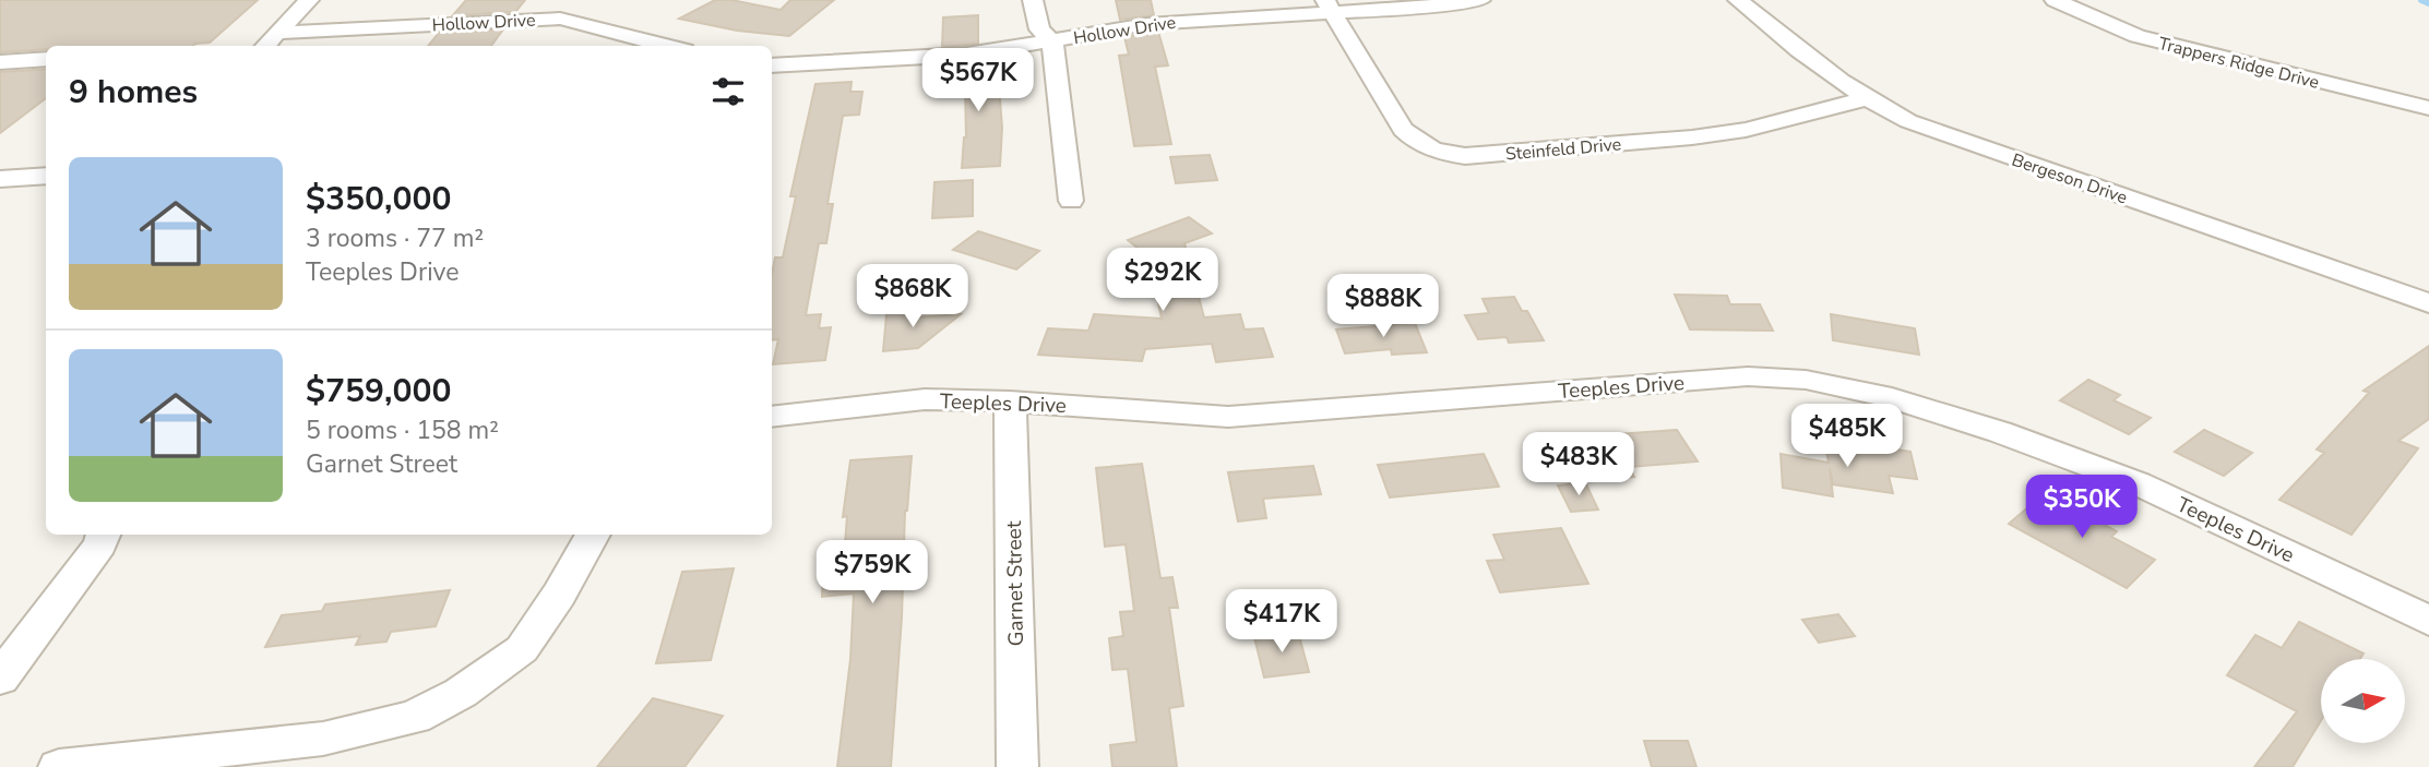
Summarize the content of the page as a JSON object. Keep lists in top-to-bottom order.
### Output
{
  "streets": {
    "street": [
      "Hollow Drive",
      "Trappers Ridge Drive",
      "Steinfeld Drive",
      "Bergeson Drive",
      "Teeples Drive",
      "Garnet Street"
    ]
  },
  "crossings": [
    ["Hollow Drive", "Steinfeld Drive"],
    ["Steinfeld Drive", "Bergeson Drive"],
    ["Teeples Drive", "Garnet Street"]
  ],
  "north": "right",
  "page": {
    "heading": "9 homes",
    "price": [
      "$567K",
      "$292K",
      "$868K",
      "$888K",
      "$485K",
      "$483K",
      "$350K",
      "$759K",
      "$417K"
    ],
    "list": [
      {
        "name": "$350,000",
        "note": "3 rooms · 77 m² · Teeples Drive"
      },
      {
        "name": "$759,000",
        "note": "5 rooms · 158 m² · Garnet Street"
      }
    ]
  }
}
